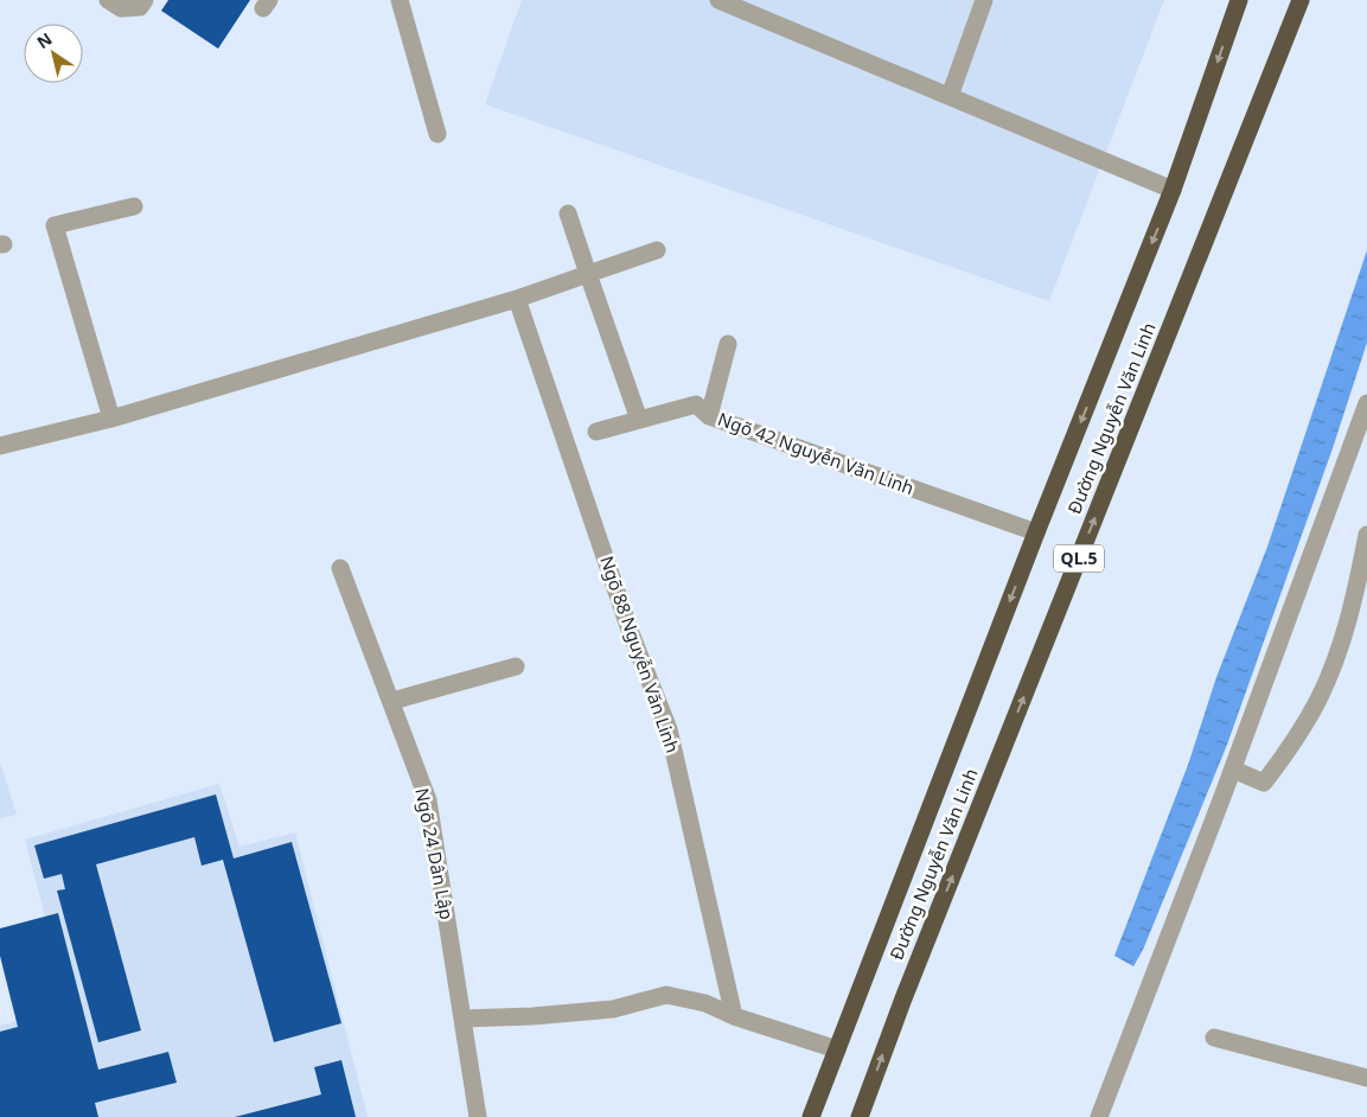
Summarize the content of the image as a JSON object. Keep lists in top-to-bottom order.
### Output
{
  "streets": {
    "highway": ["Đường Nguyễn Văn Linh", "QL.5"],
    "street": ["Ngõ 42 Nguyễn Văn Linh", "Ngõ 88 Nguyễn Văn Linh", "Ngõ 24 Dân Lập"]
  },
  "crossings": [
    ["Đường Nguyễn Văn Linh", "Ngõ 42 Nguyễn Văn Linh"]
  ],
  "north": "top left"
}
